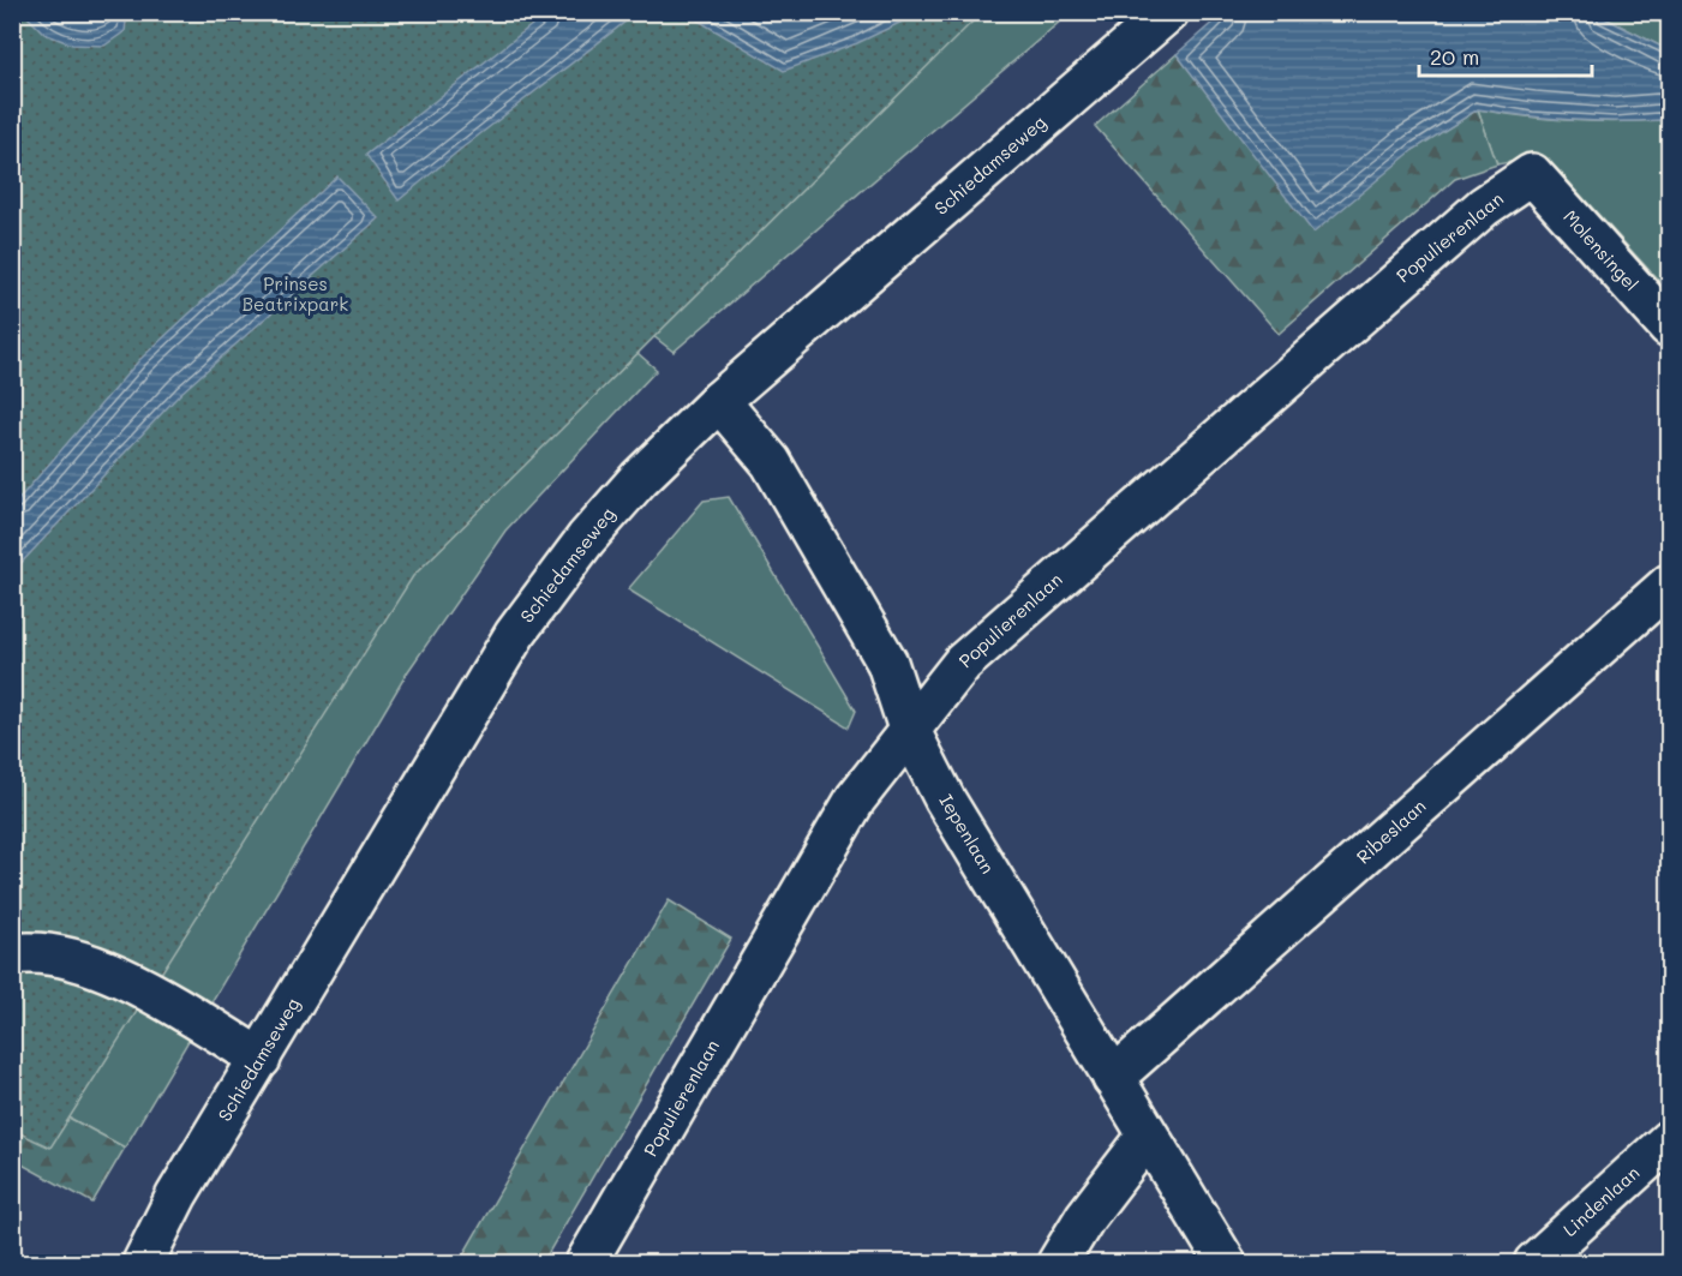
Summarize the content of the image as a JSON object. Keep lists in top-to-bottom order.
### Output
{
  "streets": {
    "street": [
      "Schiedamseweg",
      "Populierenlaan",
      "Molensingel",
      "Ribeslaan",
      "Iepenlaan",
      "Lindenlaan"
    ]
  },
  "crossings": [
    ["Schiedamseweg", "Iepenlaan"],
    ["Populierenlaan", "Molensingel"],
    ["Populierenlaan", "Iepenlaan"],
    ["Ribeslaan", "Iepenlaan"]
  ],
  "parks": ["Prinses Beatrixpark"],
  "scale_bar": "20 m"
}
